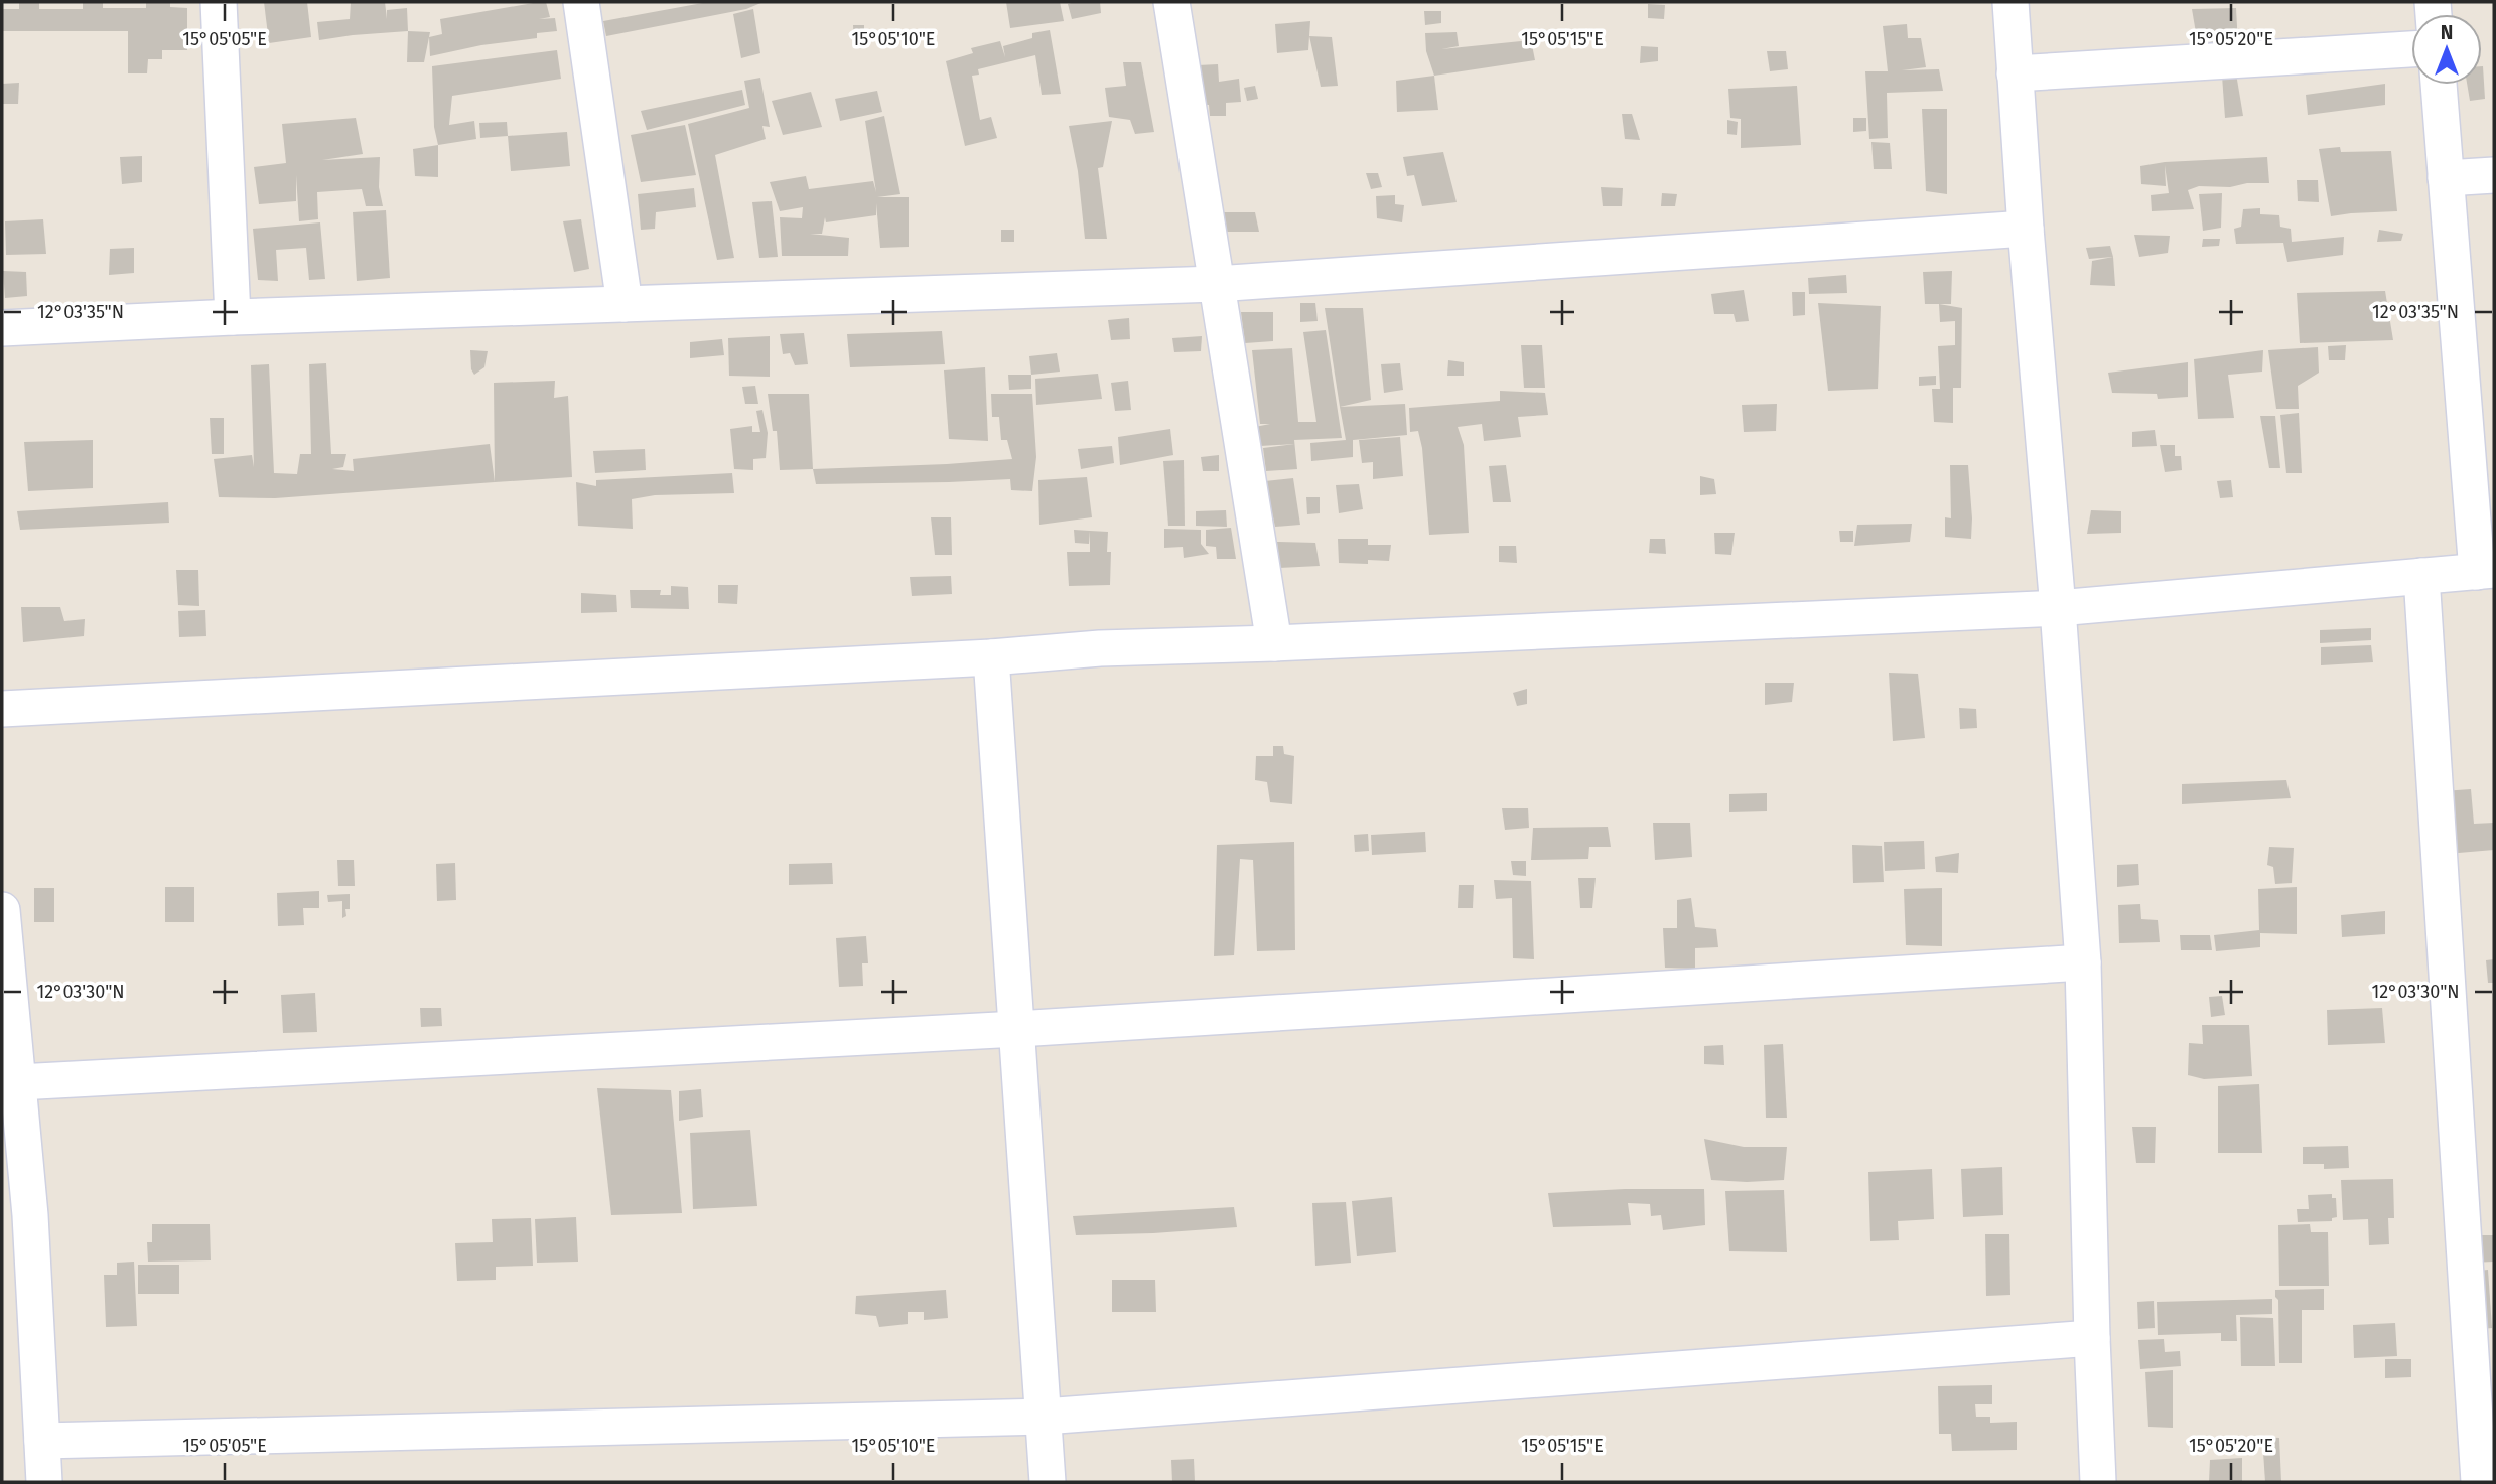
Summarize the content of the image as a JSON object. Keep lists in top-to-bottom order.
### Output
{
  "north": "top",
  "coordinates": [
    "15°05'05\"E",
    "15°05'10\"E",
    "15°05'15\"E",
    "15°05'20\"E",
    "12°03'35\"N",
    "12°03'30\"N"
  ]
}
